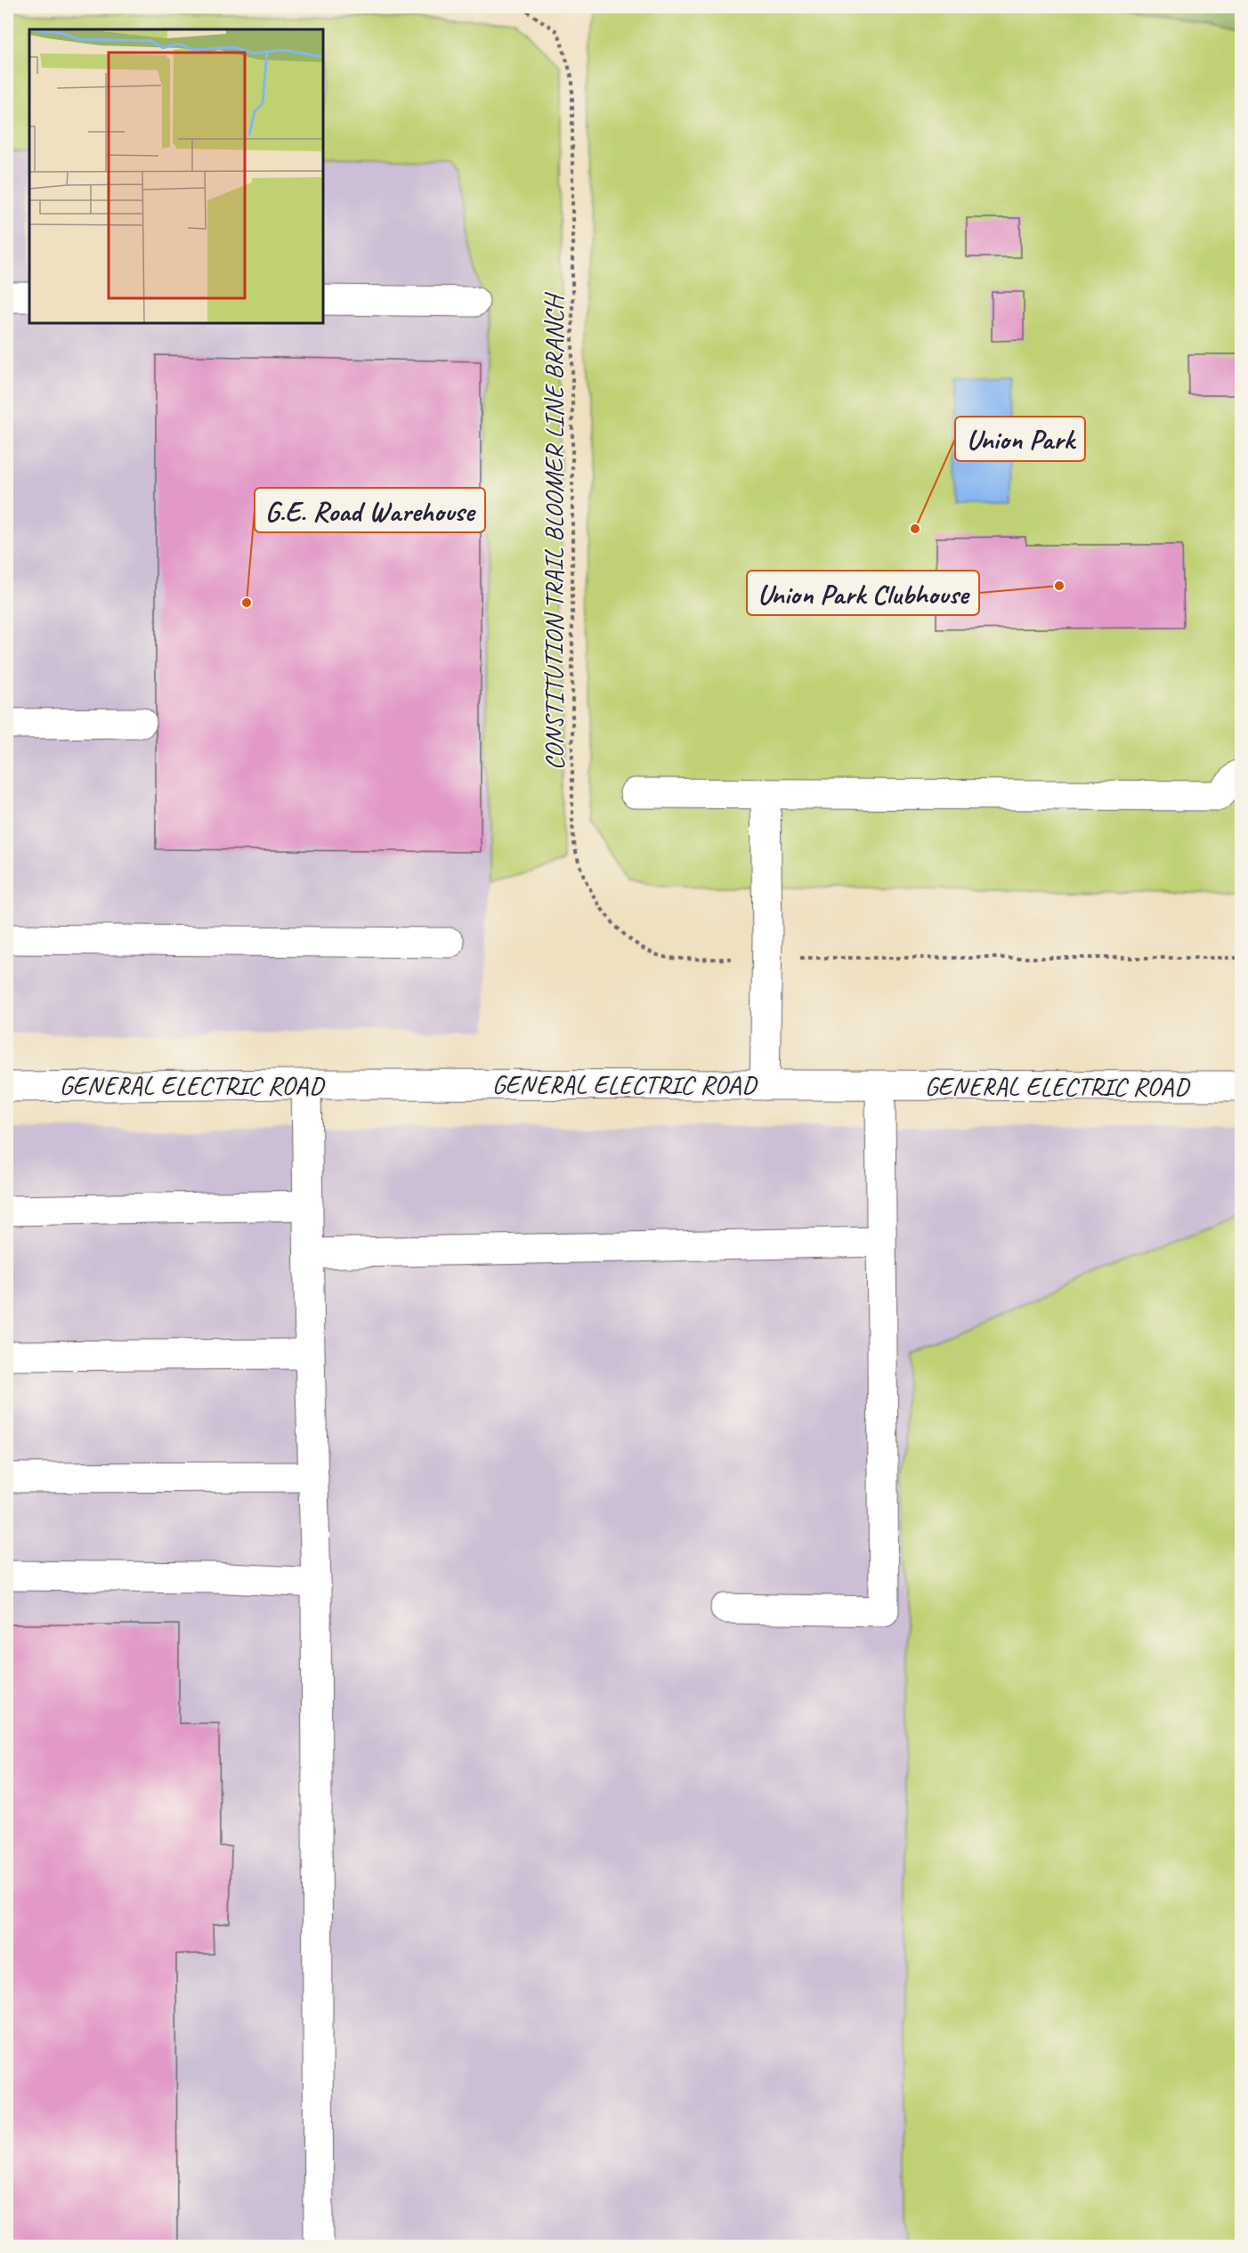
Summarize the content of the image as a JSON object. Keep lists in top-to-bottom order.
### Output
{
  "streets": {
    "main road": ["GENERAL ELECTRIC ROAD"],
    "path": ["CONSTITUTION TRAIL BLOOMER LINE BRANCH"]
  },
  "places": ["Union Park", "Union Park Clubhouse", "G.E. Road Warehouse"]
}
